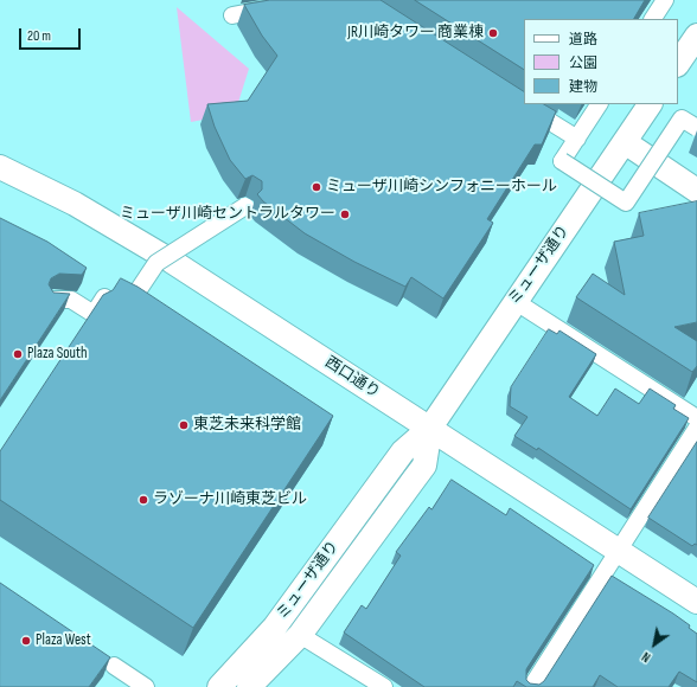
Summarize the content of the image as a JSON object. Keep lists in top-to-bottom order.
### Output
{
  "streets": {
    "street": ["ミューザ通り", "西口通り"]
  },
  "crossings": [
    ["ミューザ通り", "西口通り"]
  ],
  "places": [
    "JR川崎タワー 商業棟",
    "ミューザ川崎シンフォニーホール",
    "ミューザ川崎セントラルタワー",
    "Plaza South",
    "東芝未来科学館",
    "ラゾーナ川崎東芝ビル",
    "Plaza West"
  ],
  "legend": ["道路", "公園", "建物"],
  "scale_bar": "20 m",
  "north": "bottom left"
}
